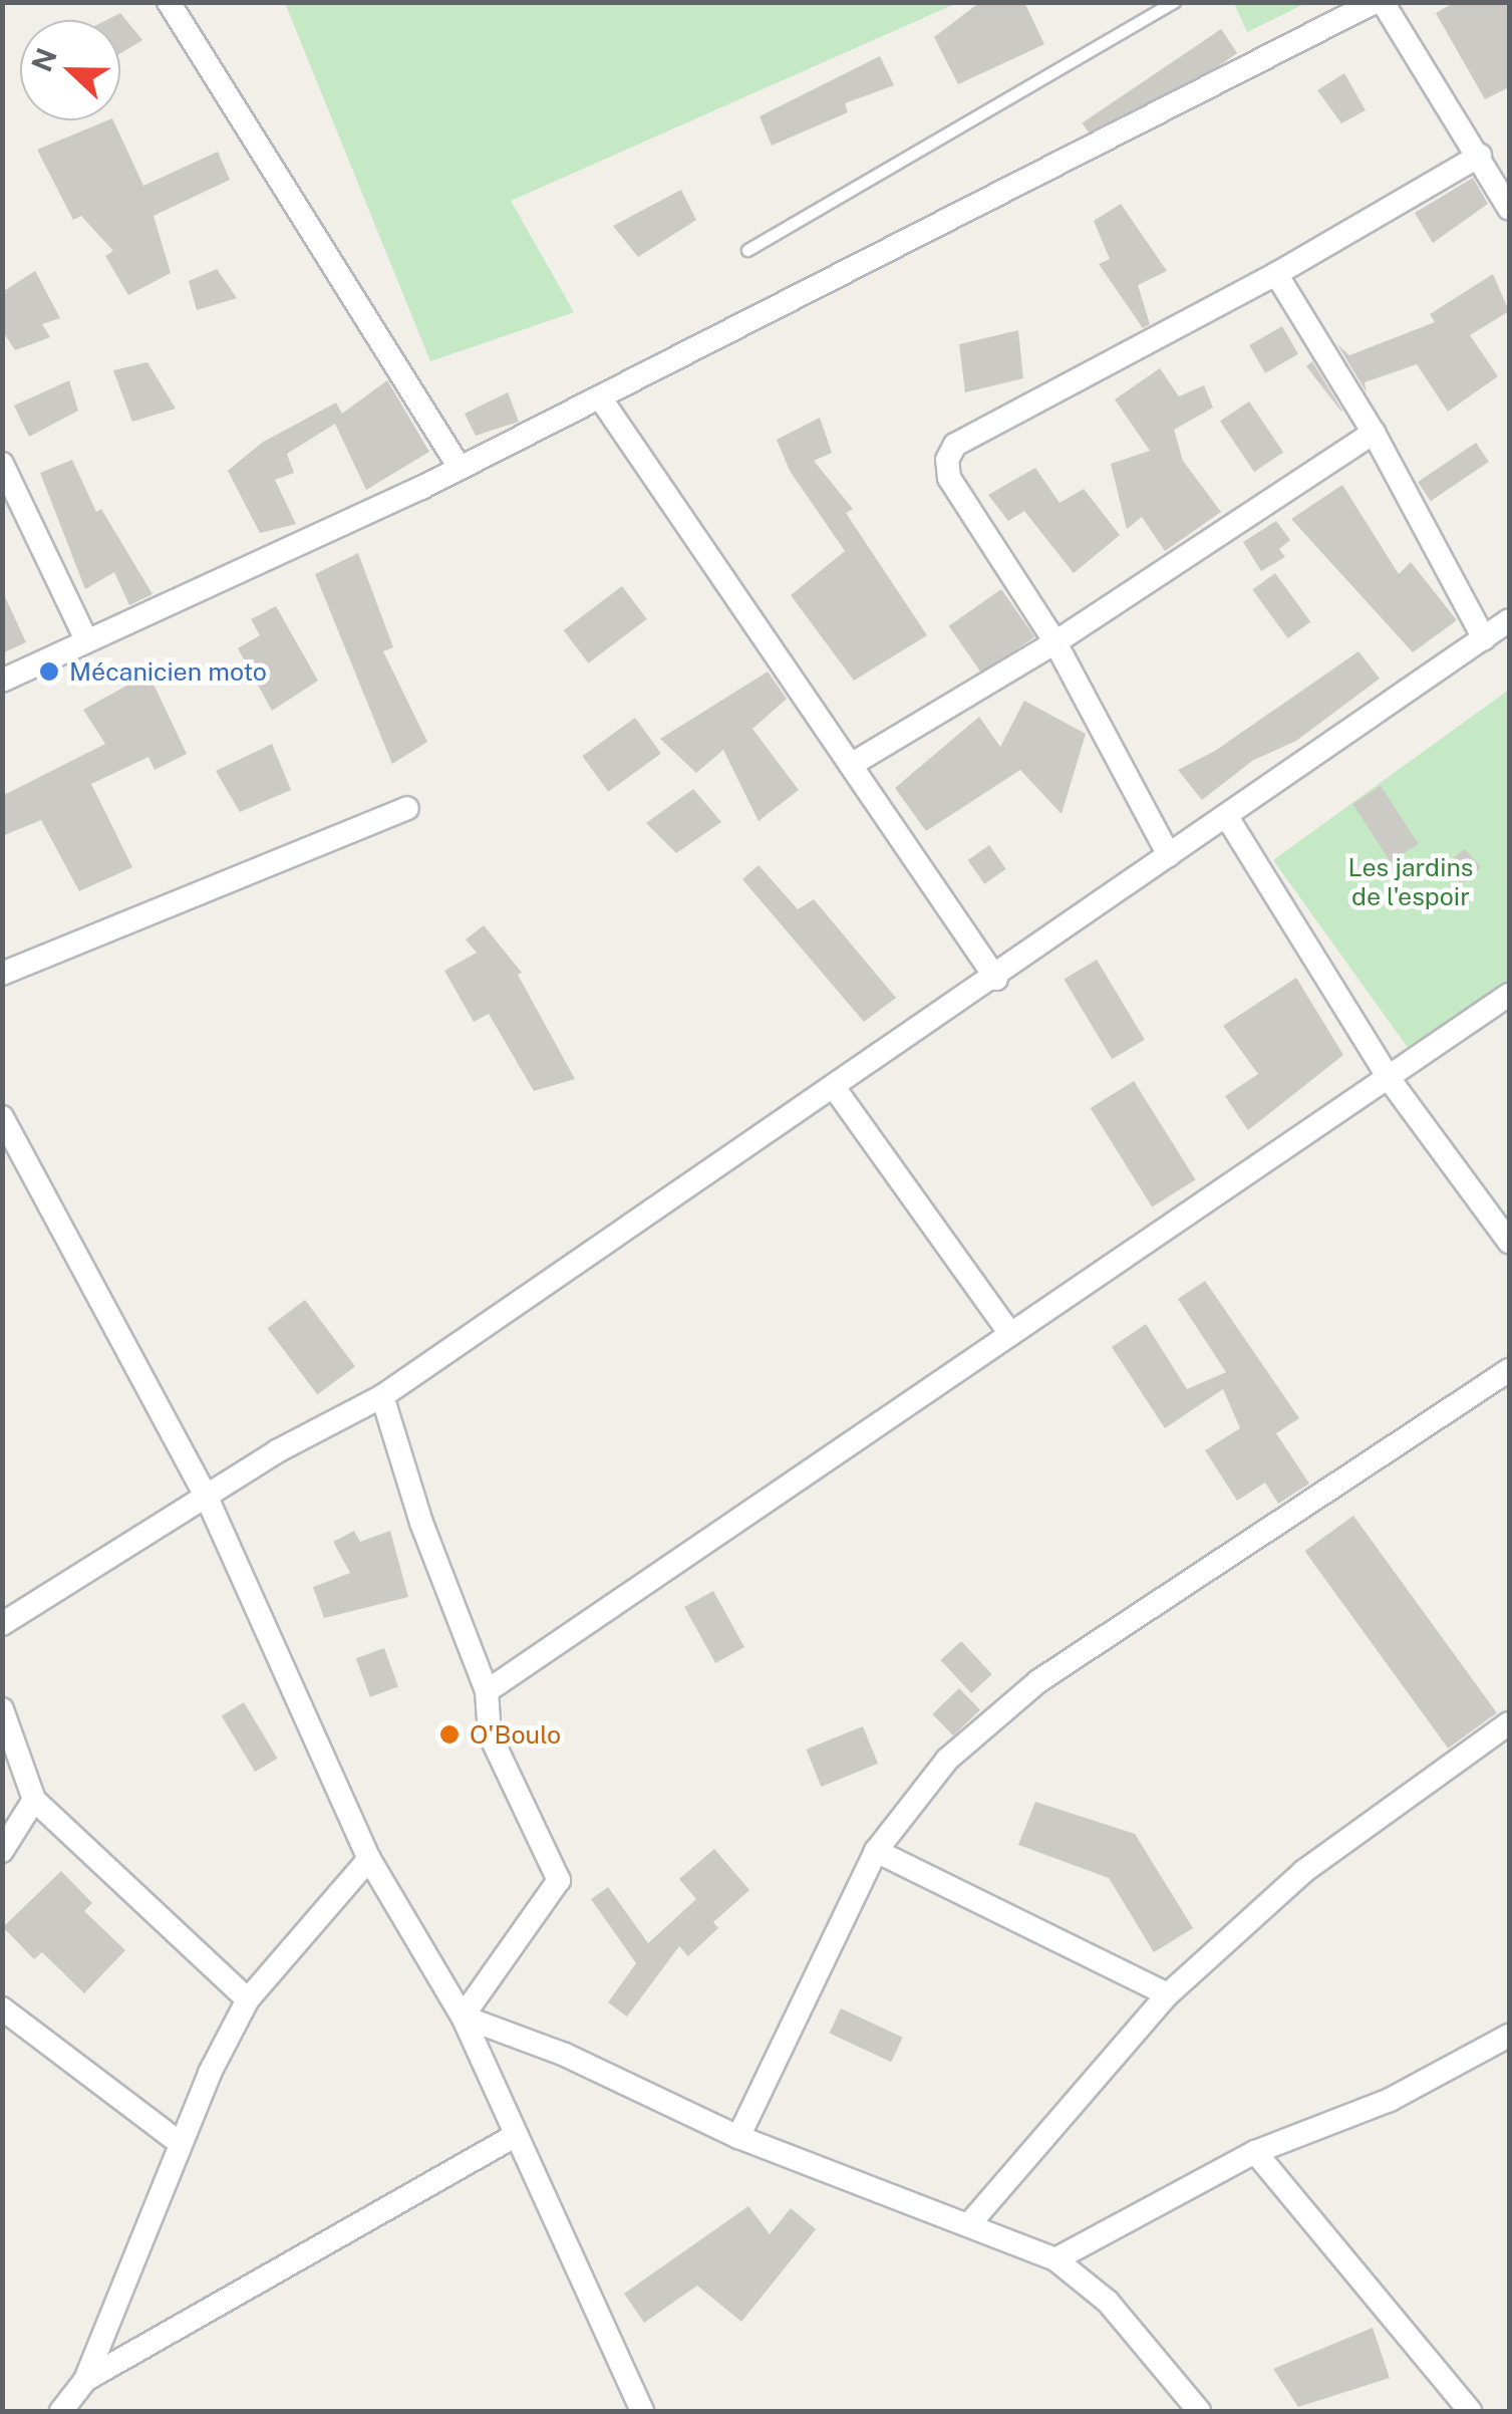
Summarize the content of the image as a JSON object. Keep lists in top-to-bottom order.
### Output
{
  "parks": ["Les jardins de l'espoir"],
  "places": ["Mécanicien moto", "O'Boulo"],
  "north": "left"
}
